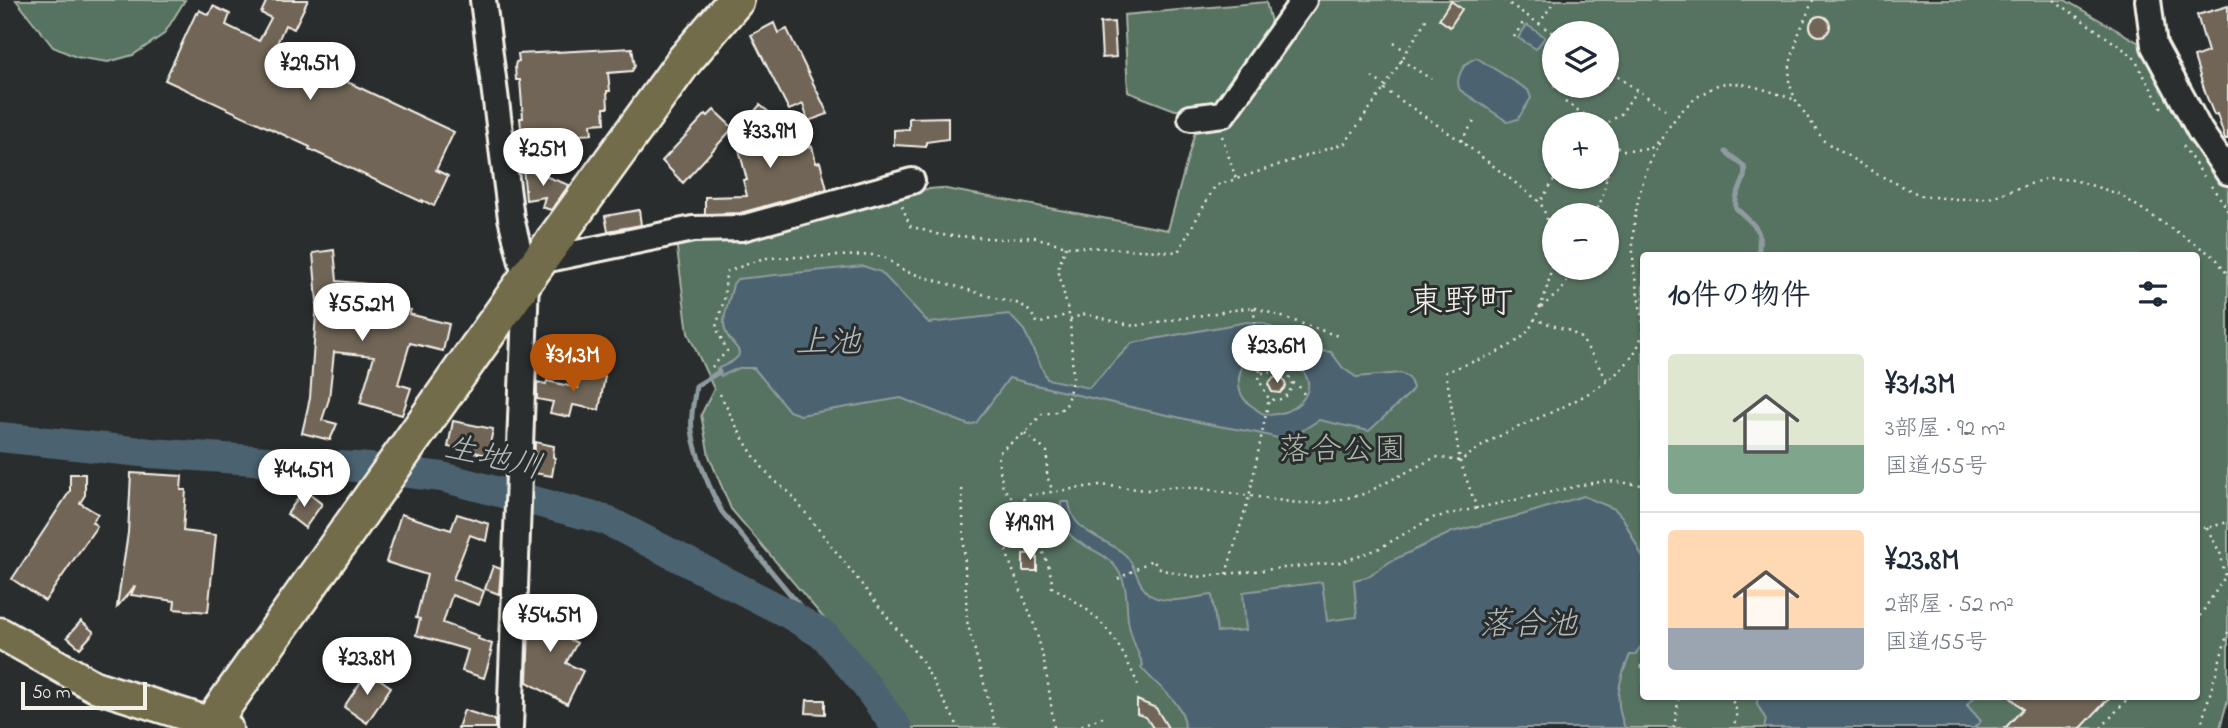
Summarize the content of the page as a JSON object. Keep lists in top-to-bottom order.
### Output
{
  "districts": ["東野町"],
  "water": ["上池", "生地川", "落合池"],
  "parks": ["落合公園"],
  "scale_bar": "50 m",
  "page": {
    "map_buttons": ["+", "−"],
    "price": [
      "¥29.5M",
      "¥33.9M",
      "¥25M",
      "¥55.2M",
      "¥23.6M",
      "¥31.3M",
      "¥44.5M",
      "¥19.9M",
      "¥54.5M",
      "¥23.8M"
    ],
    "heading": "10件の物件",
    "list": [
      {
        "name": "¥31.3M",
        "note": "3部屋 · 92 m² · 国道155号"
      },
      {
        "name": "¥23.8M",
        "note": "2部屋 · 52 m² · 国道155号"
      }
    ],
    "scale": "50 m"
  }
}
